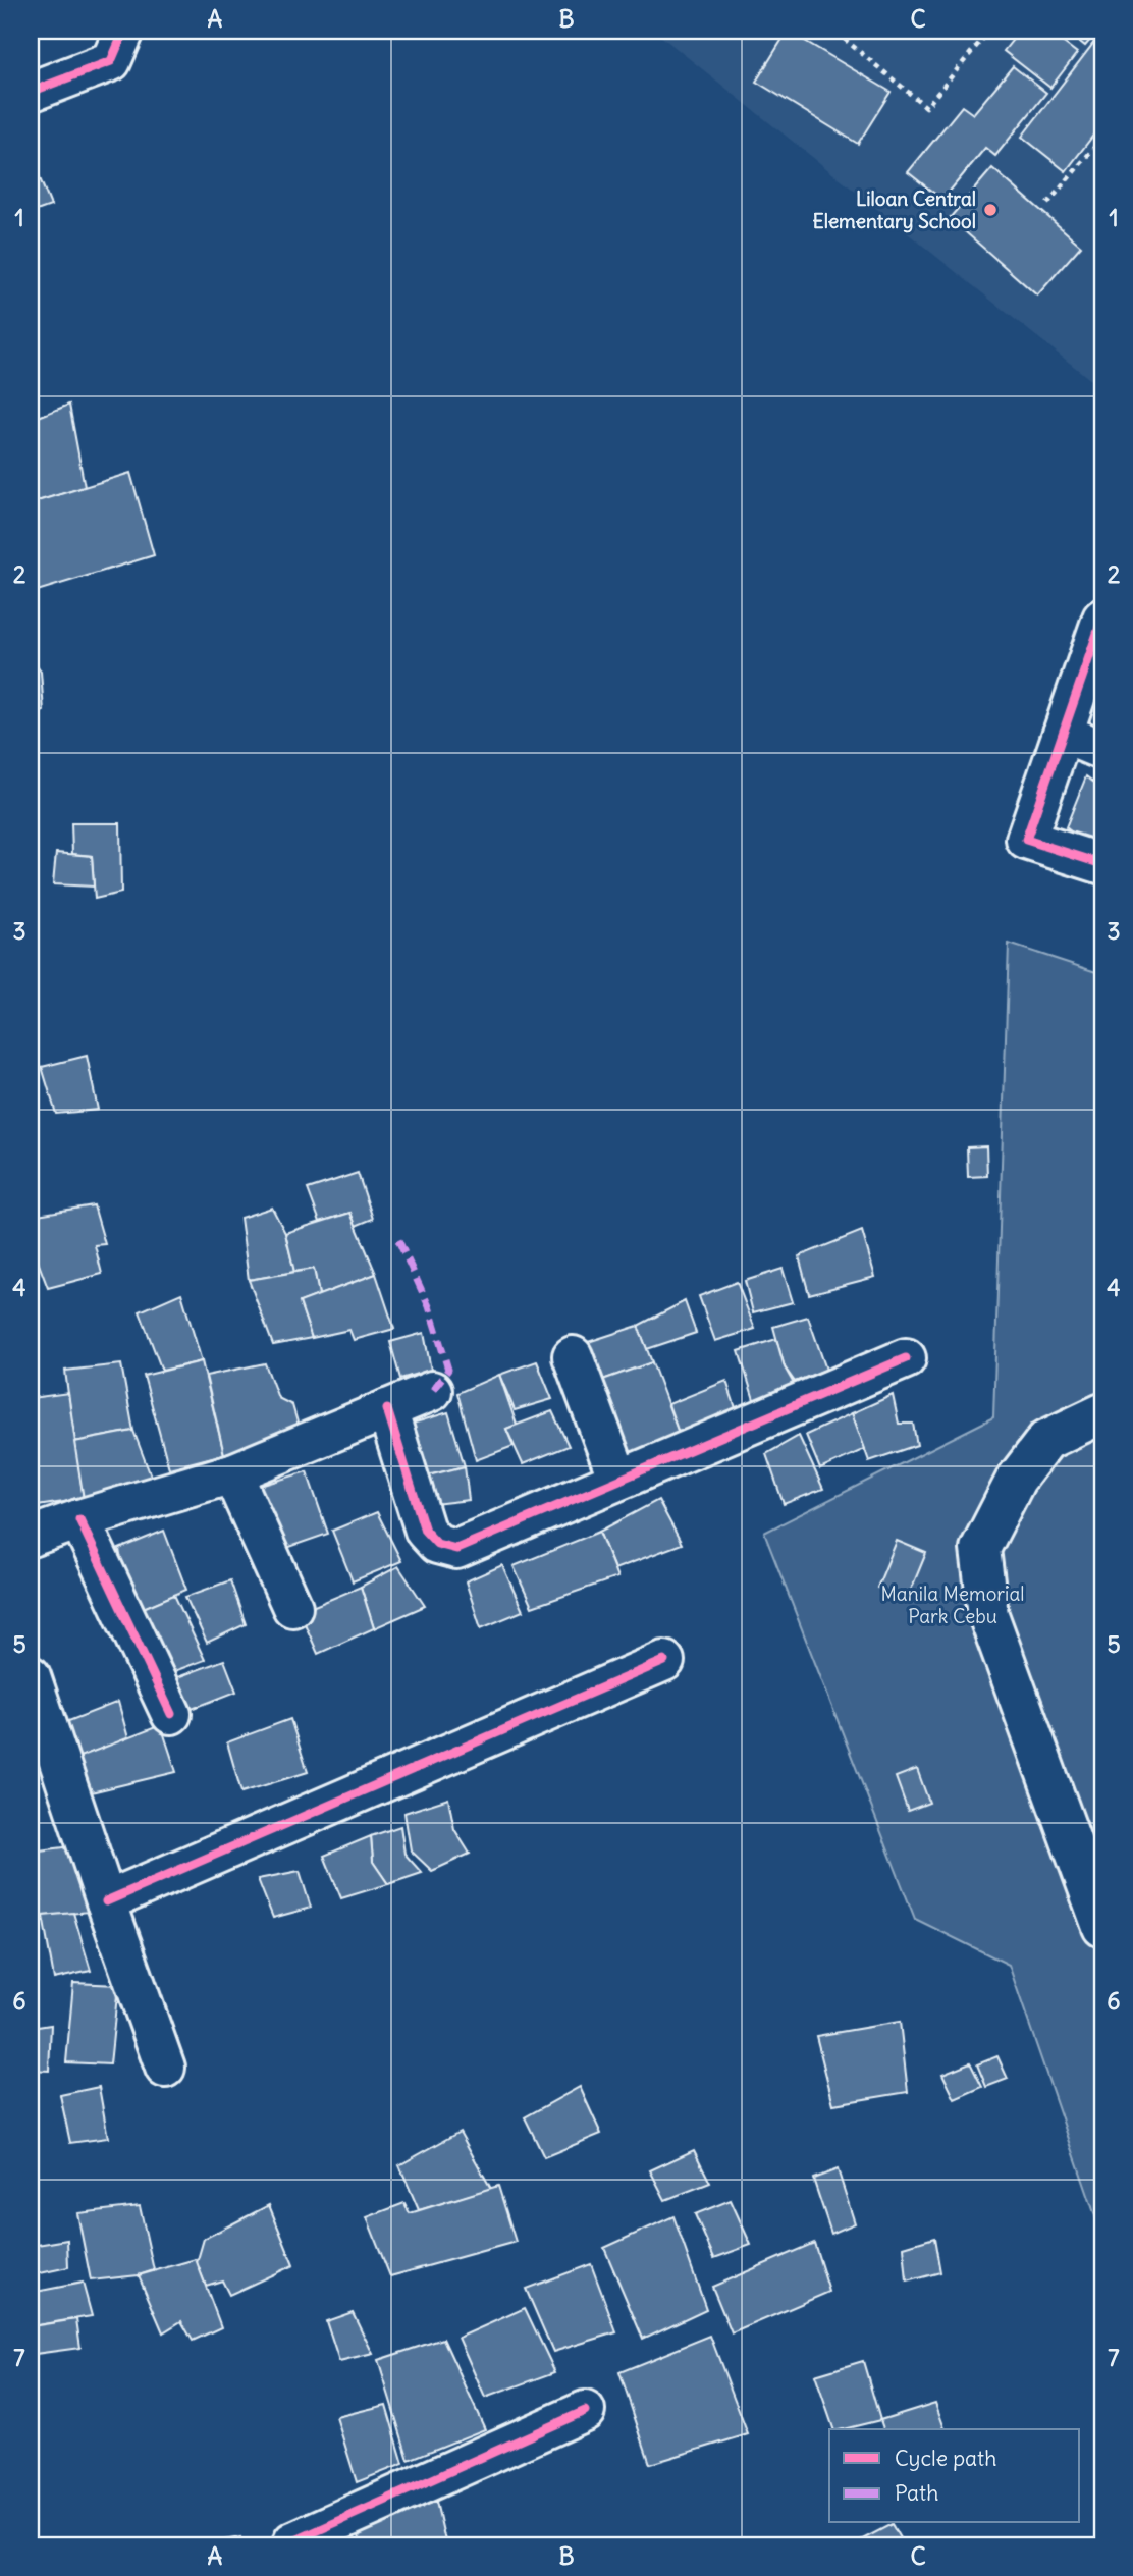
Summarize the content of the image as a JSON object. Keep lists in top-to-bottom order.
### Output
{
  "parks": ["Manila Memorial Park Cebu"],
  "places": ["Liloan Central Elementary School"],
  "legend": ["Cycle path", "Path"],
  "grid": {
    "columns": ["A", "B", "C"],
    "rows": [
      "1",
      "2",
      "3",
      "4",
      "5",
      "6",
      "7"
    ]
  }
}
